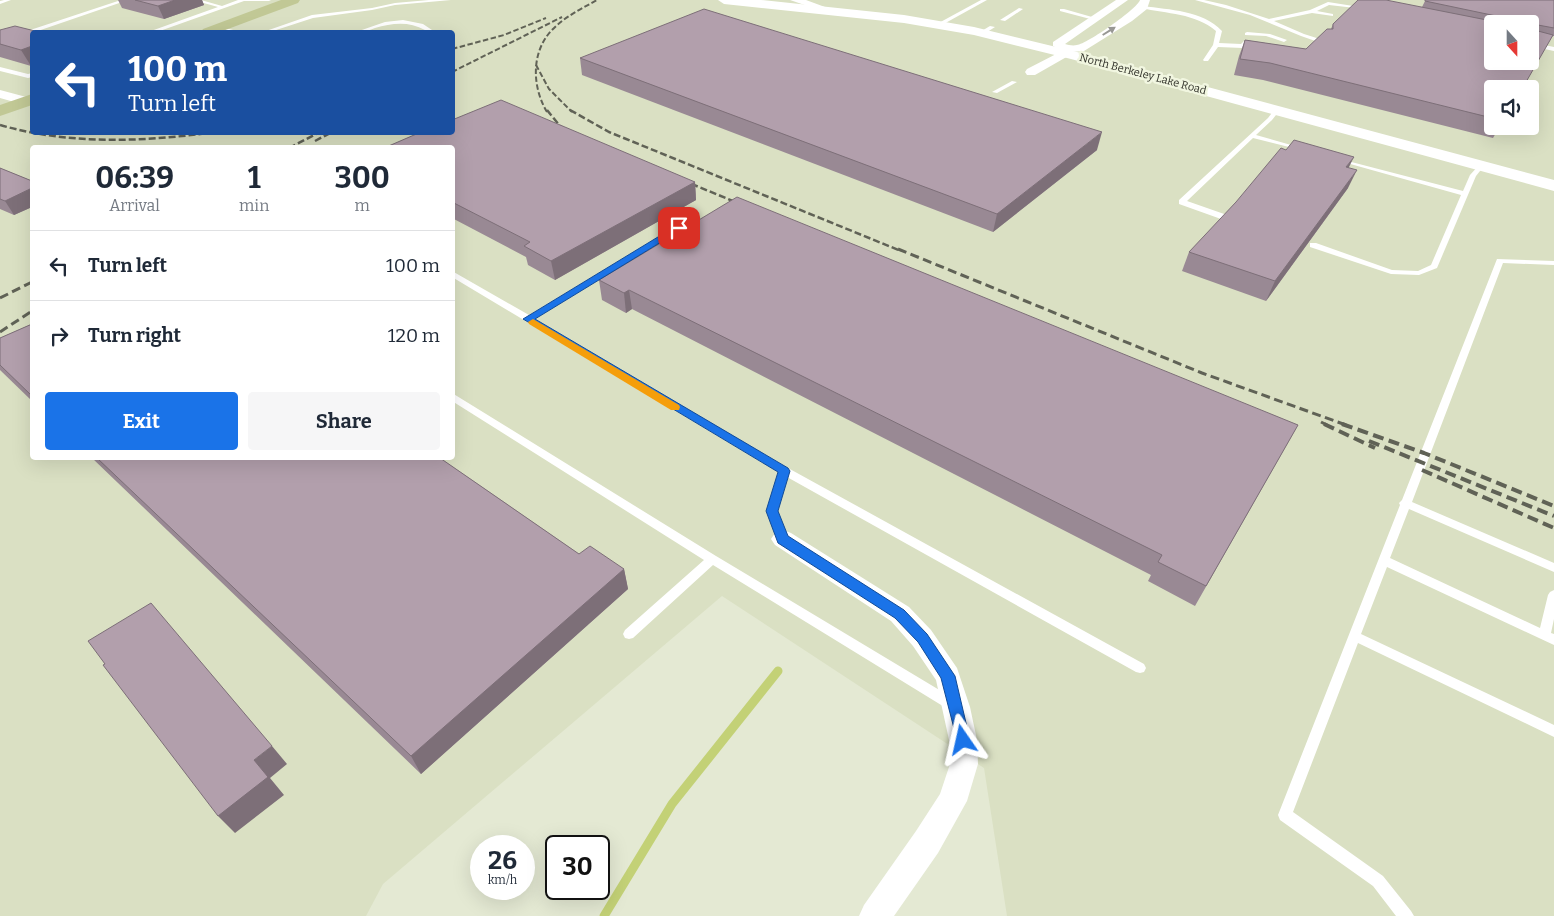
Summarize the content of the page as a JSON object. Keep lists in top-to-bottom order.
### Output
{
  "streets": {
    "street": ["North Berkeley Lake Road"]
  },
  "north": "bottom",
  "page": {
    "turn": ["100 m", "Turn left"],
    "eta": [
      "06:39",
      "Arrival",
      "1",
      "min",
      "300",
      "m"
    ],
    "list": [
      {
        "name": "Turn left",
        "value": "100 m"
      },
      {
        "name": "Turn right",
        "value": "120 m"
      }
    ],
    "buttons": ["Exit", "Share"],
    "speed": "26 km/h",
    "limit": "30"
  }
}
